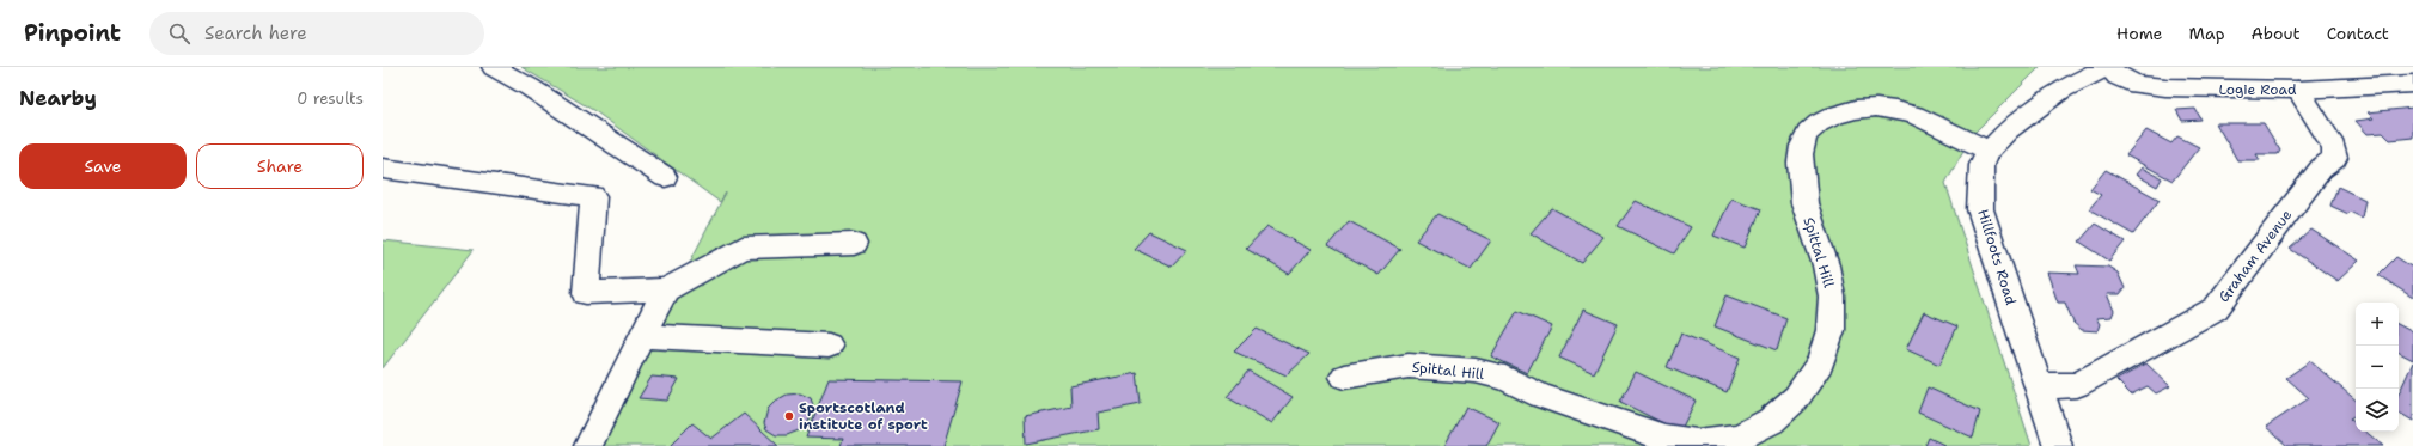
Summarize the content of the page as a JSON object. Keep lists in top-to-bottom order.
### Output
{
  "streets": {
    "street": [
      "Logie Road",
      "Spittal Hill",
      "Graham Avenue",
      "Hillfoots Road"
    ]
  },
  "crossings": [
    ["Logie Road", "Graham Avenue"],
    ["Logie Road", "Hillfoots Road"],
    ["Spittal Hill", "Hillfoots Road"],
    ["Graham Avenue", "Hillfoots Road"]
  ],
  "places": ["Sportscotland institute of sport"],
  "page": {
    "header": "Pinpoint",
    "search": "Search here",
    "nav": [
      "Home",
      "Map",
      "About",
      "Contact"
    ],
    "heading": ["Nearby", "0 results"],
    "buttons": ["Save", "Share"],
    "map_buttons": ["+", "−"]
  }
}
